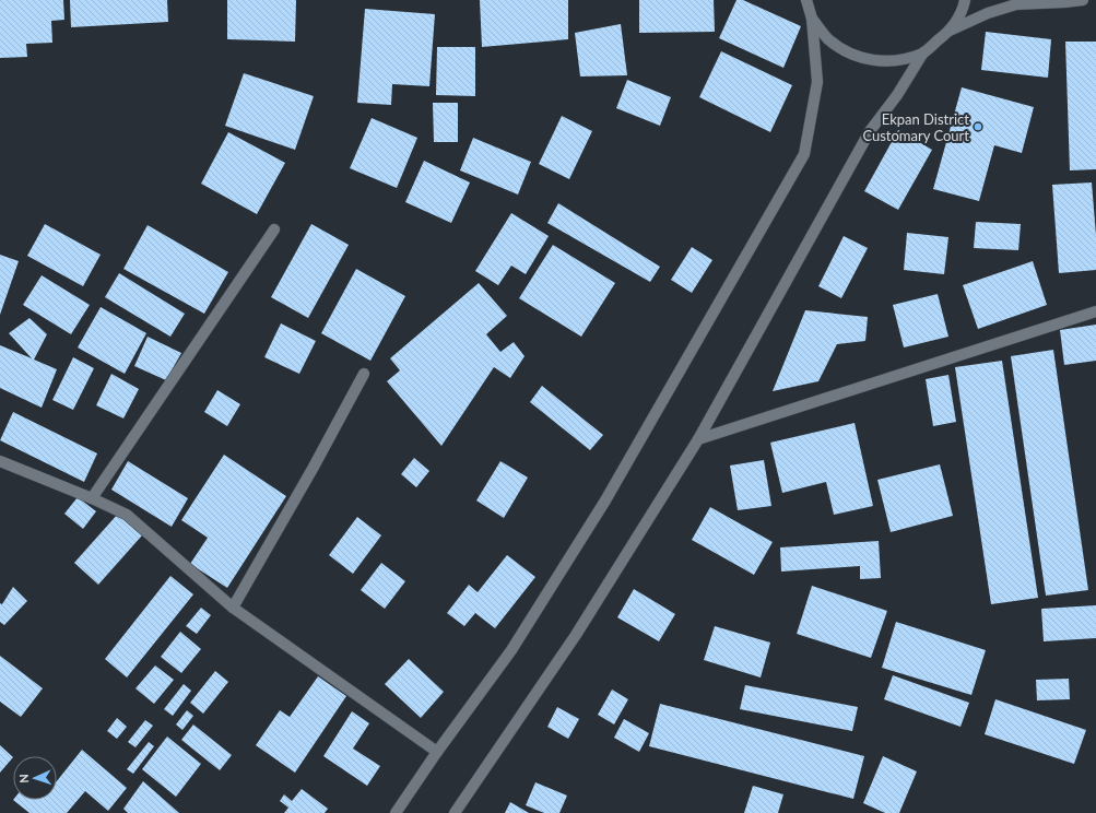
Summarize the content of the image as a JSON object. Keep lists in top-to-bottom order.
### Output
{
  "places": ["Ekpan District Customary Court"],
  "north": "left"
}
